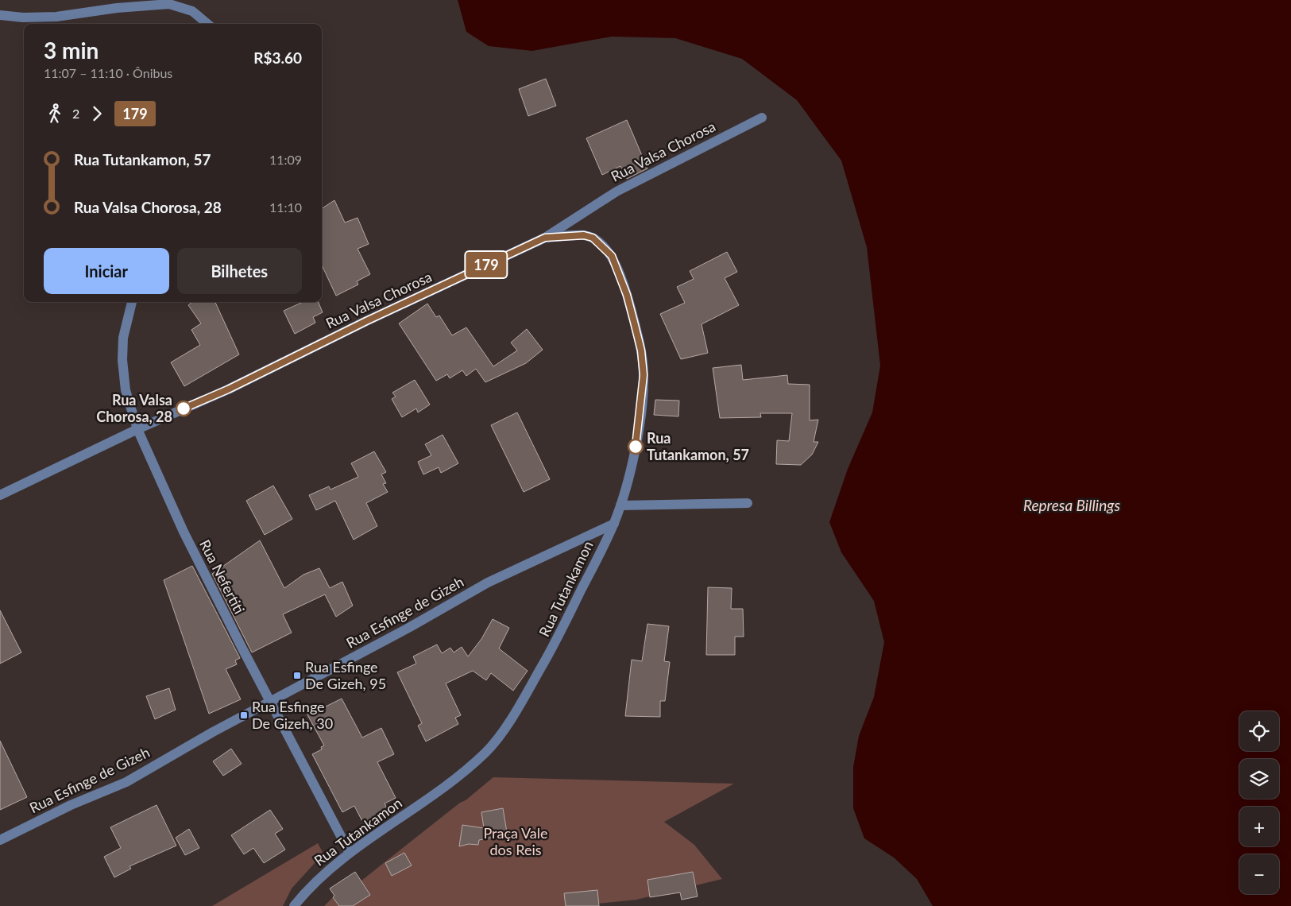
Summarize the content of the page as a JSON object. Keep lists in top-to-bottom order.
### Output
{
  "streets": {
    "street": [
      "Rua Valsa Chorosa",
      "Rua Nefertiti",
      "Rua Tutankamon",
      "Rua Esfinge de Gizeh"
    ]
  },
  "crossings": [
    ["Rua Valsa Chorosa", "Rua Nefertiti"],
    ["Rua Valsa Chorosa", "Rua Tutankamon"],
    ["Rua Nefertiti", "Rua Tutankamon"],
    ["Rua Nefertiti", "Rua Esfinge de Gizeh"],
    ["Rua Tutankamon", "Rua Esfinge de Gizeh"]
  ],
  "water": ["Represa Billings"],
  "parks": ["Praça Vale dos Reis"],
  "places": {
    "other": ["Rua Valsa Chorosa, 28", "Rua Tutankamon, 57"],
    "transit": ["Rua Esfinge De Gizeh, 95", "Rua Esfinge De Gizeh, 30"]
  },
  "lines": ["bus line 179"],
  "page": {
    "on_map": "179",
    "heading": ["3 min", "11:07 – 11:10 · Ônibus", "R$3.60"],
    "legs": ["2", "179"],
    "list": [
      {
        "name": "Rua Tutankamon, 57",
        "value": "11:09"
      },
      {
        "name": "Rua Valsa Chorosa, 28",
        "value": "11:10"
      }
    ],
    "buttons": ["Iniciar", "Bilhetes"],
    "map_buttons": ["+", "−"]
  }
}
